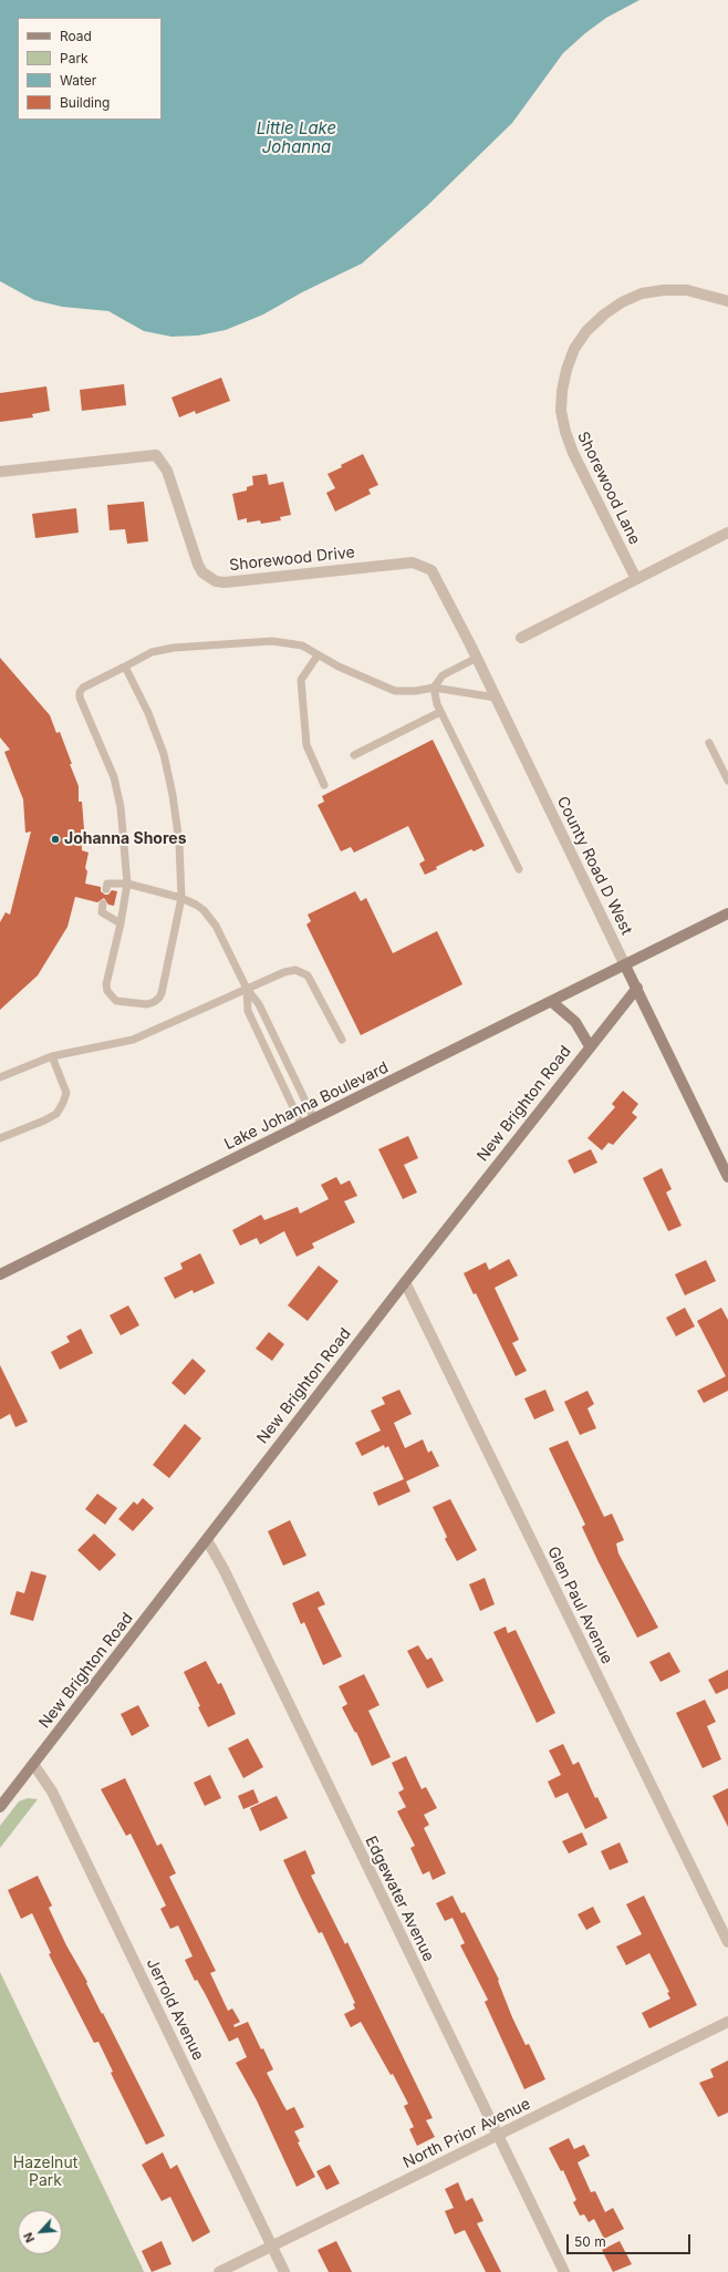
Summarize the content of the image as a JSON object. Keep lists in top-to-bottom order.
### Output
{
  "streets": {
    "street": [
      "Shorewood Lane",
      "Shorewood Drive",
      "County Road D West",
      "New Brighton Road",
      "Lake Johanna Boulevard",
      "Glen Paul Avenue",
      "Edgewater Avenue",
      "Jerrold Avenue",
      "North Prior Avenue"
    ]
  },
  "crossings": [
    ["Shorewood Drive", "County Road D West"],
    ["County Road D West", "New Brighton Road"],
    ["County Road D West", "Lake Johanna Boulevard"],
    ["New Brighton Road", "Glen Paul Avenue"],
    ["New Brighton Road", "Edgewater Avenue"],
    ["New Brighton Road", "Jerrold Avenue"],
    ["Edgewater Avenue", "North Prior Avenue"],
    ["Jerrold Avenue", "North Prior Avenue"]
  ],
  "water": ["Little Lake Johanna"],
  "parks": ["Hazelnut Park"],
  "places": ["Johanna Shores"],
  "legend": [
    "Road",
    "Park",
    "Water",
    "Building"
  ],
  "scale_bar": "50 m",
  "north": "bottom left"
}
